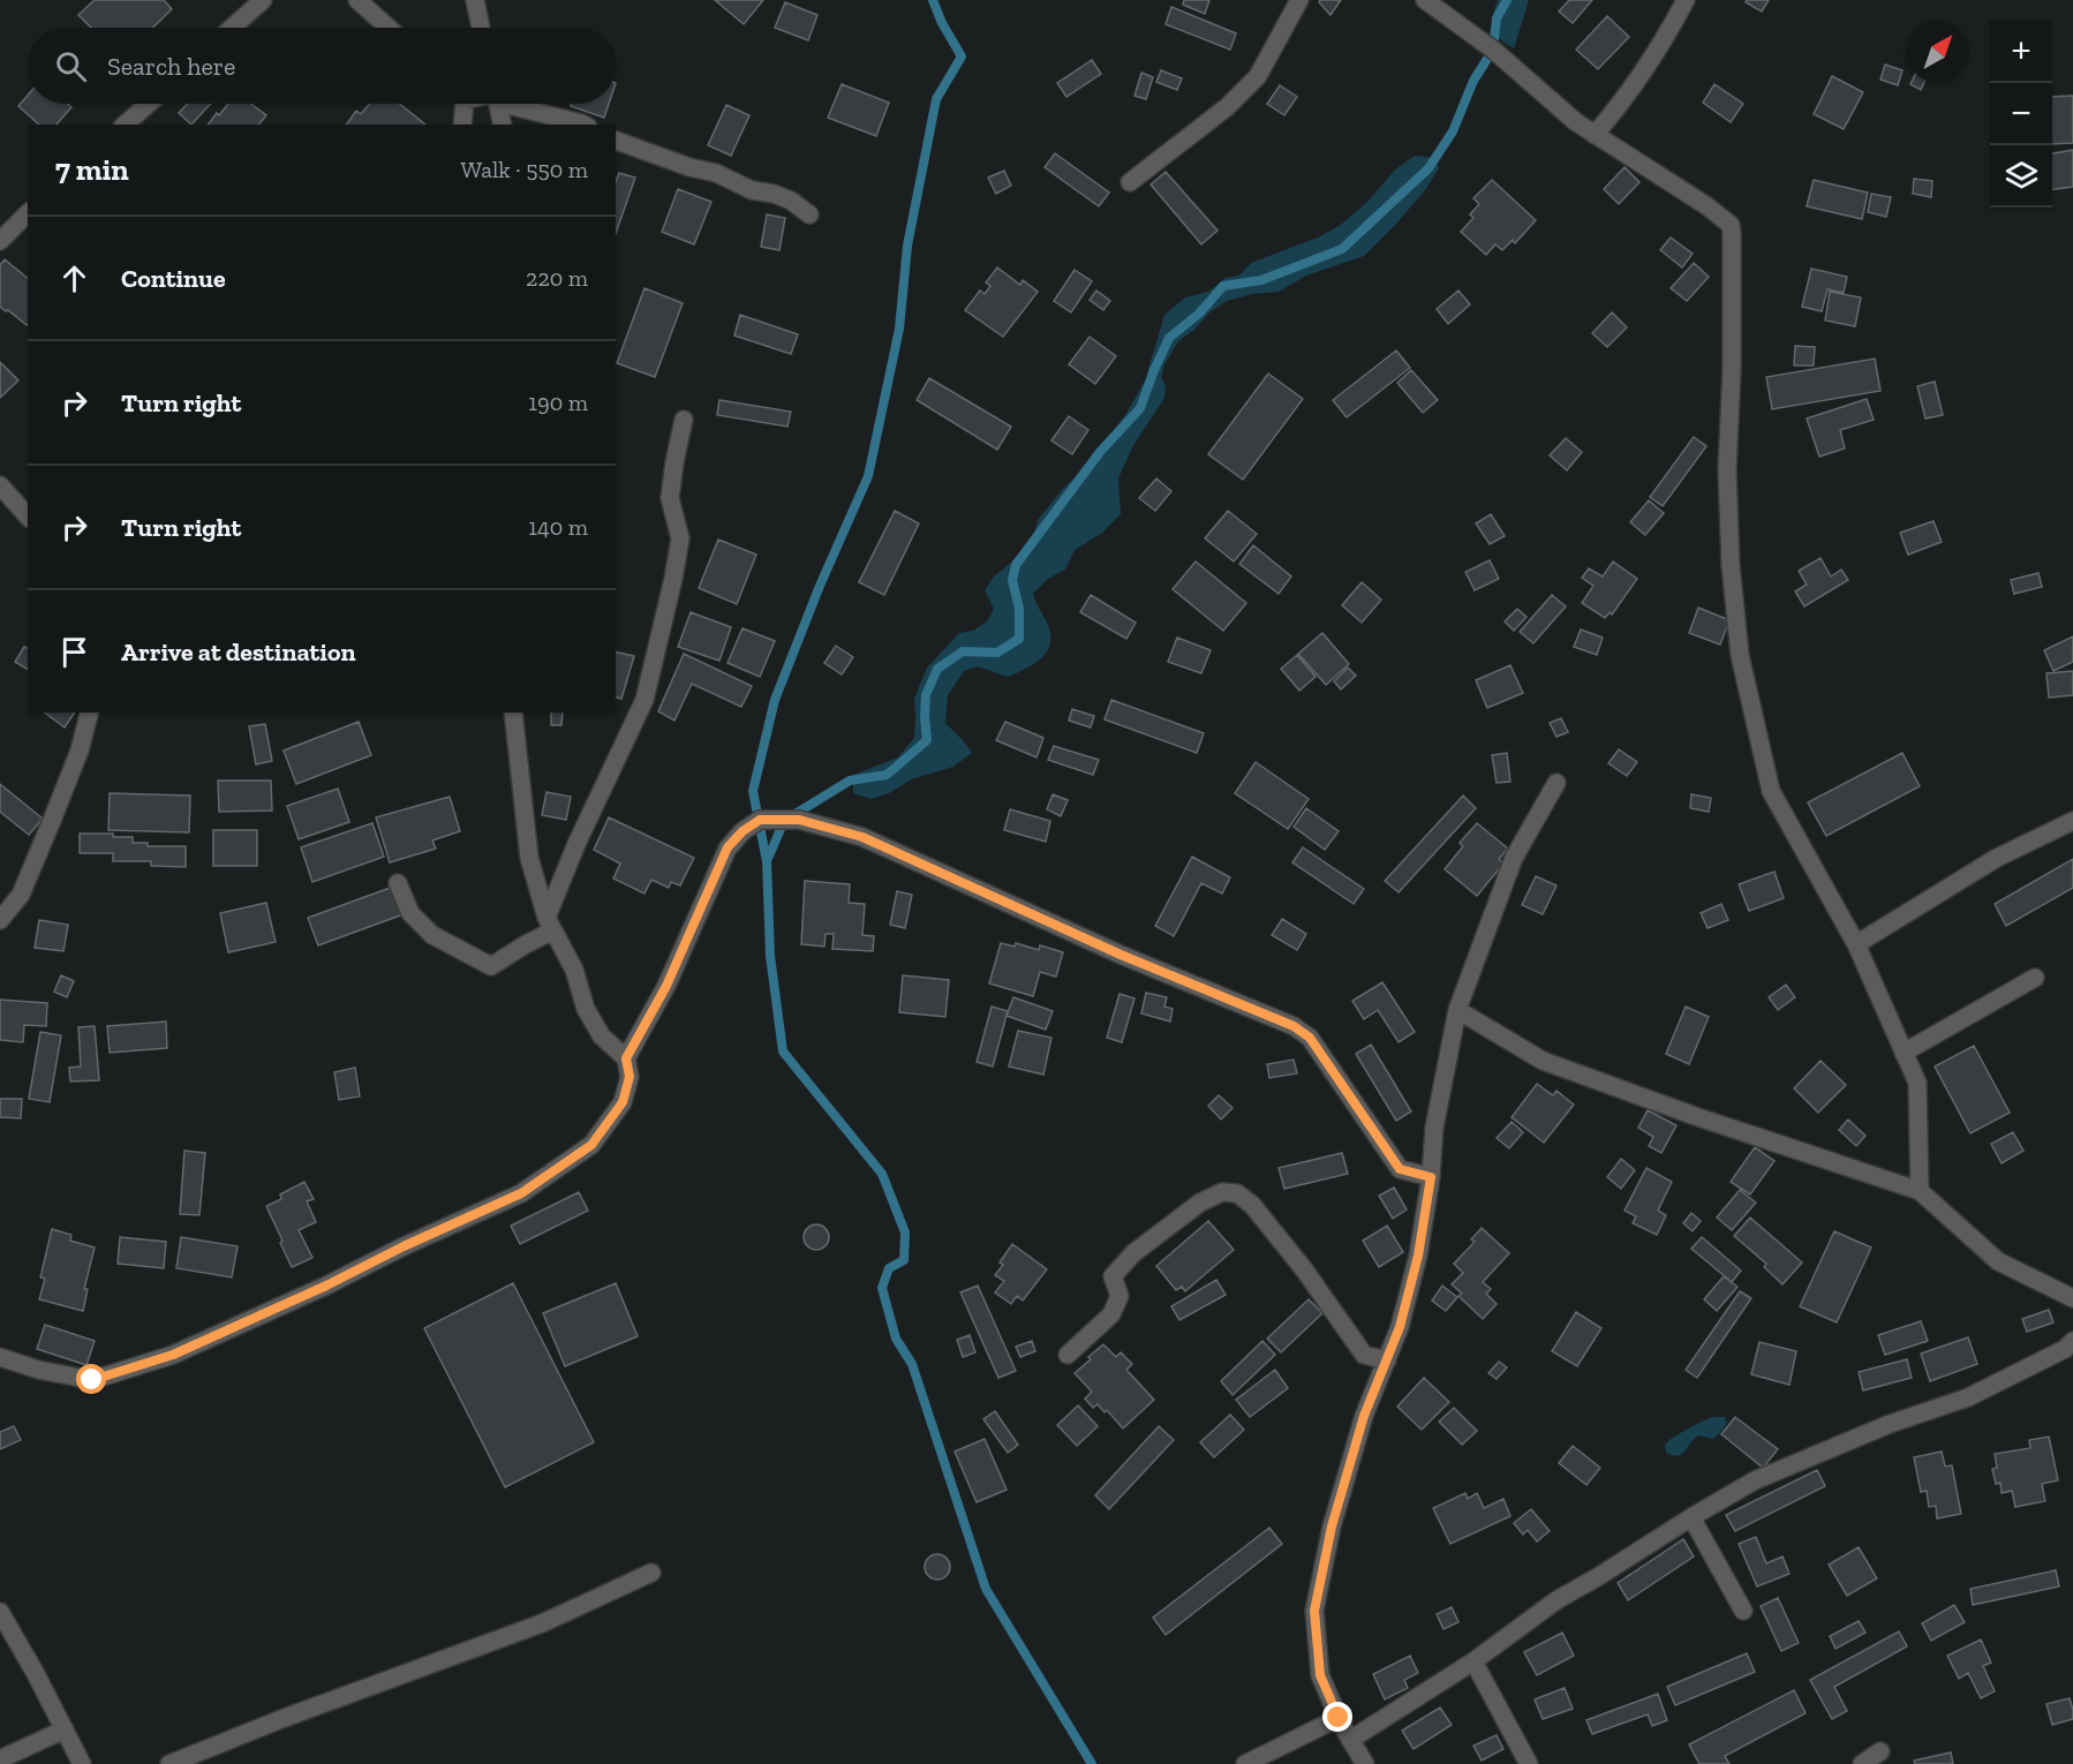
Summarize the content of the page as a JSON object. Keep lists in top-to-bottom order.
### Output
{
  "north": "top right",
  "page": {
    "map_buttons": ["+", "−"],
    "search": "Search here",
    "heading": ["7 min", "Walk · 550 m"],
    "list": [
      ["Continue", "220 m"],
      ["Turn right", "190 m"],
      ["Turn right", "140 m"],
      "Arrive at destination"
    ]
  }
}
